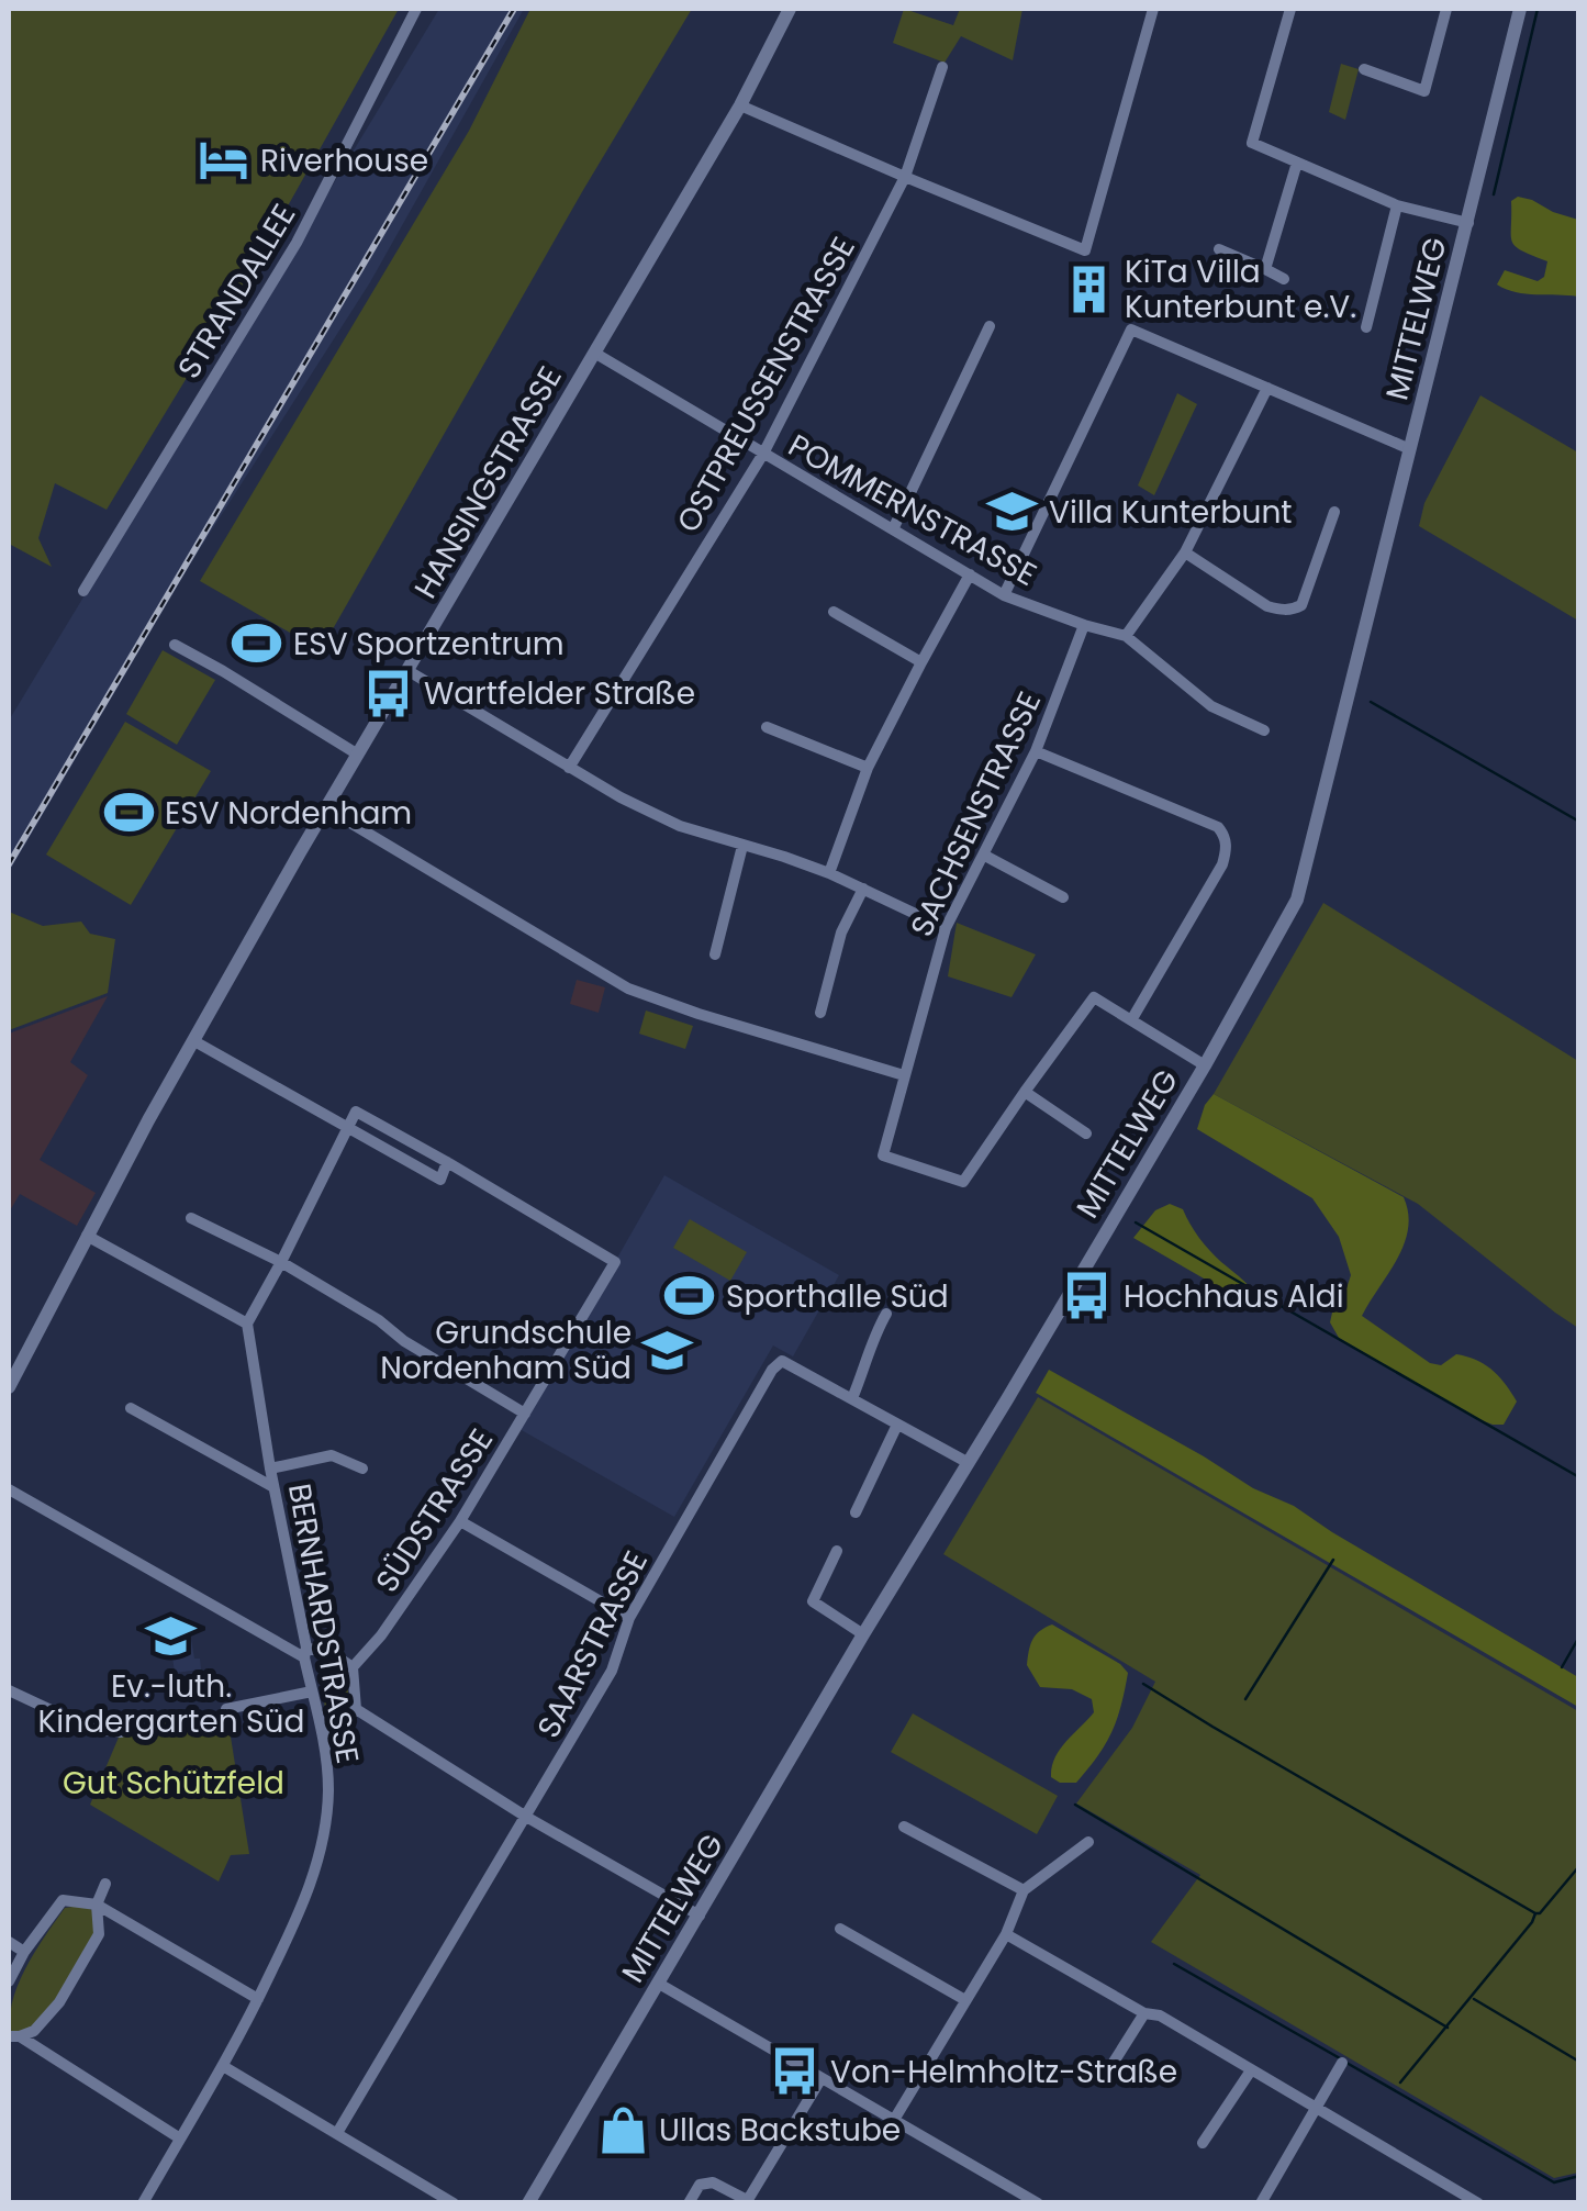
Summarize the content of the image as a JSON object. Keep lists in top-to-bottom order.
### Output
{
  "streets": {
    "street": [
      "STRANDALLEE",
      "MITTELWEG",
      "OSTPREUSSENSTRASSE",
      "HANSINGSTRASSE",
      "POMMERNSTRASSE",
      "SACHSENSTRASSE",
      "SÜDSTRASSE",
      "BERNHARDSTRASSE",
      "SAARSTRASSE"
    ]
  },
  "crossings": [
    ["MITTELWEG", "SACHSENSTRASSE"],
    ["MITTELWEG", "SAARSTRASSE"],
    ["OSTPREUSSENSTRASSE", "POMMERNSTRASSE"],
    ["HANSINGSTRASSE", "POMMERNSTRASSE"],
    ["POMMERNSTRASSE", "SACHSENSTRASSE"]
  ],
  "parks": ["Gut Schützfeld"],
  "places": {
    "hotel": ["Riverhouse"],
    "building": ["KiTa Villa Kunterbunt e.V."],
    "school or university": ["Villa Kunterbunt", "Grundschule Nordenham Süd", "Ev.-luth. Kindergarten Süd"],
    "sports": ["ESV Sportzentrum", "ESV Nordenham", "Sporthalle Süd"],
    "bus stop": ["Wartfelder Straße", "Hochhaus Aldi", "Von-Helmholtz-Straße"],
    "shop": ["Ullas Backstube"]
  }
}
